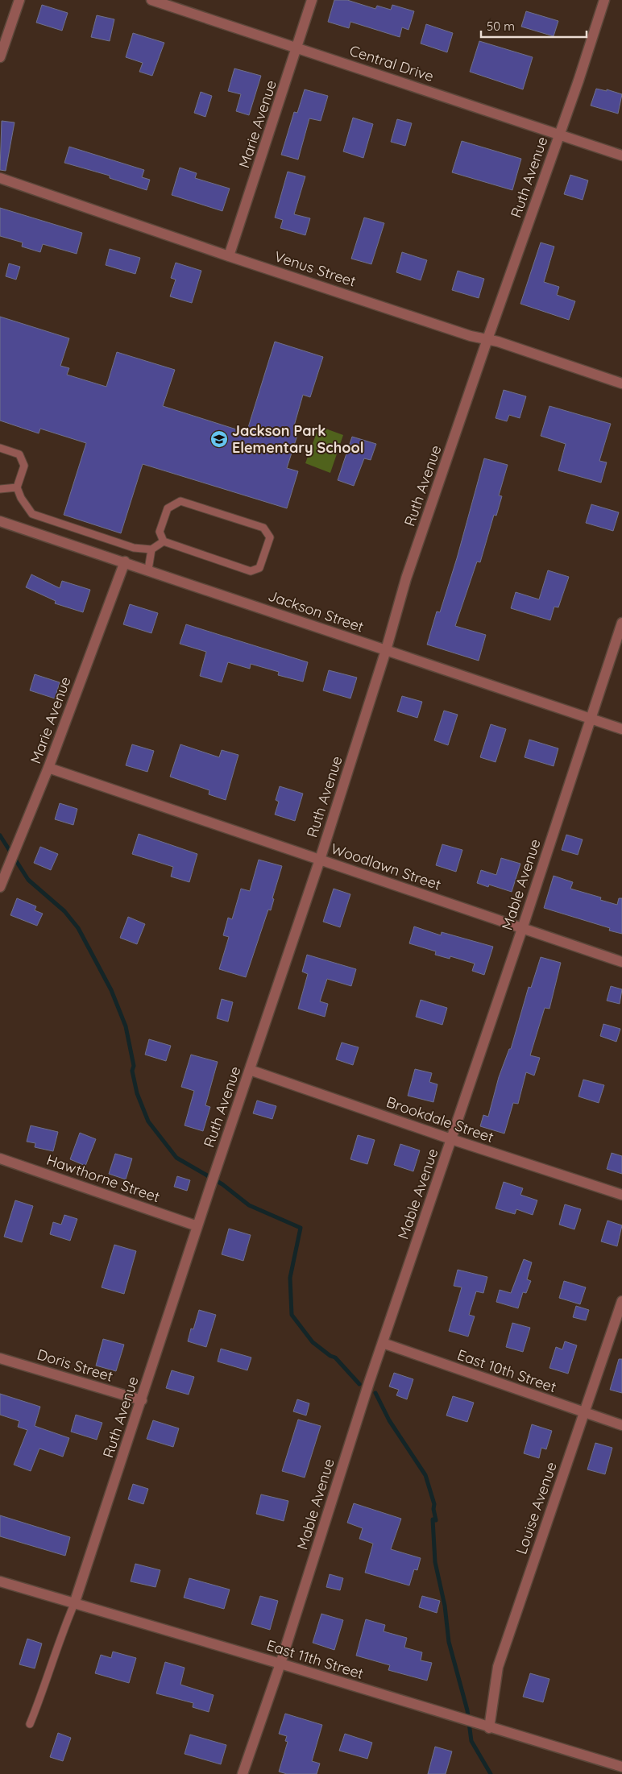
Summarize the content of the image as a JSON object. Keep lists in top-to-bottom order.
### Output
{
  "streets": {
    "street": [
      "Central Drive",
      "Marie Avenue",
      "Ruth Avenue",
      "Venus Street",
      "Jackson Street",
      "Woodlawn Street",
      "Mable Avenue",
      "Brookdale Street",
      "Hawthorne Street",
      "Doris Street",
      "East 10th Street",
      "Louise Avenue",
      "East 11th Street"
    ]
  },
  "crossings": [
    ["Central Drive", "Marie Avenue"],
    ["Central Drive", "Ruth Avenue"],
    ["Marie Avenue", "Venus Street"],
    ["Marie Avenue", "Jackson Street"],
    ["Marie Avenue", "Woodlawn Street"],
    ["Ruth Avenue", "Venus Street"],
    ["Ruth Avenue", "Jackson Street"],
    ["Ruth Avenue", "Woodlawn Street"],
    ["Ruth Avenue", "Brookdale Street"],
    ["Ruth Avenue", "Hawthorne Street"],
    ["Ruth Avenue", "Doris Street"],
    ["Ruth Avenue", "East 11th Street"],
    ["Jackson Street", "Mable Avenue"],
    ["Woodlawn Street", "Mable Avenue"],
    ["Mable Avenue", "Brookdale Street"],
    ["Mable Avenue", "East 10th Street"],
    ["Mable Avenue", "East 11th Street"],
    ["East 10th Street", "Louise Avenue"],
    ["Louise Avenue", "East 11th Street"]
  ],
  "places": {
    "school or university": ["Jackson Park Elementary School"]
  },
  "scale_bar": "50 m"
}
